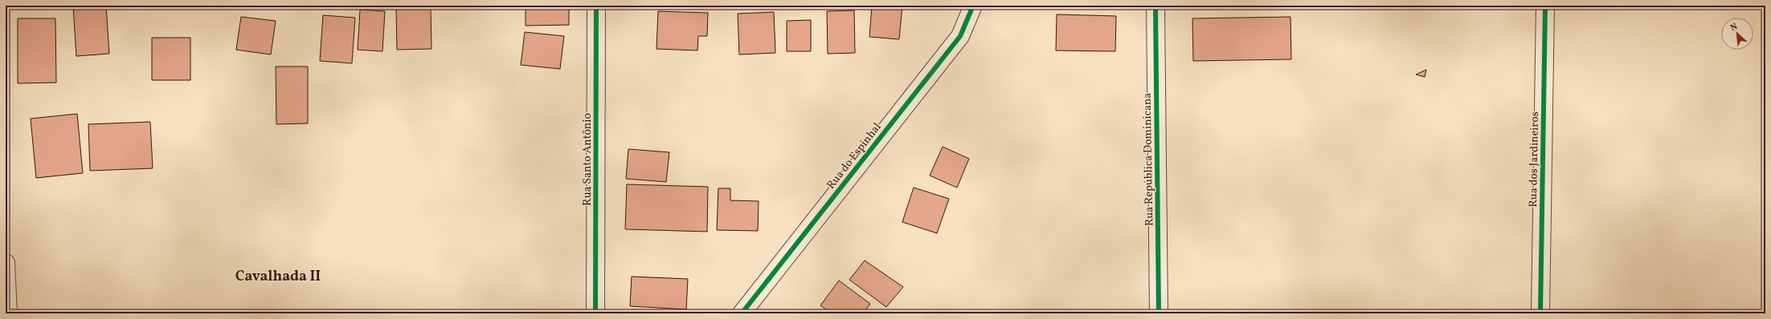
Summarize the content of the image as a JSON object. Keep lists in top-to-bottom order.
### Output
{
  "streets": {
    "street": [
      "Rua do Espinhal",
      "Rua Santo Antônio",
      "Rua República Dominicana",
      "Rua dos Jardineiros"
    ]
  },
  "districts": ["Cavalhada II"],
  "north": "top left"
}
